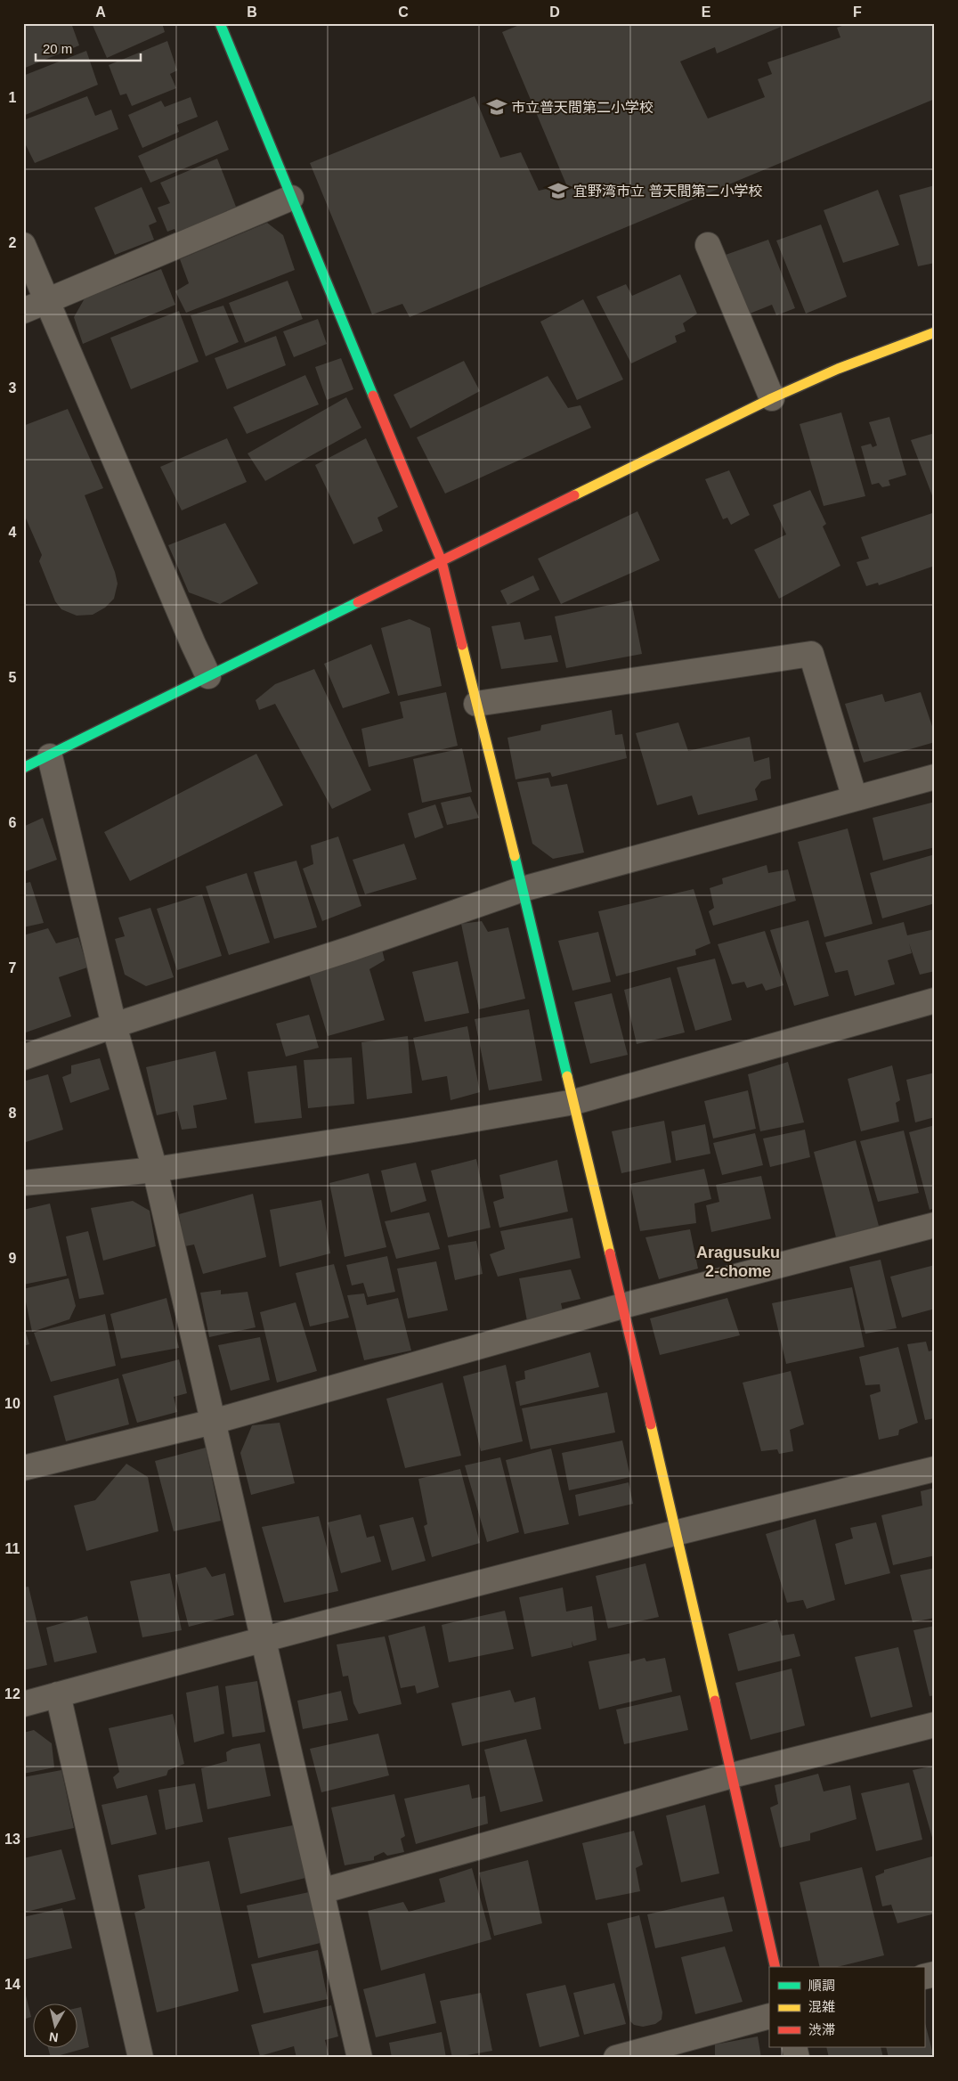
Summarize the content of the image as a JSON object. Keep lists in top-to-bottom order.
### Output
{
  "districts": ["Aragusuku 2-chome"],
  "places": {
    "school or university": ["市立普天間第二小学校", "宜野湾市立 普天間第二小学校"]
  },
  "legend": ["順調", "混雑", "渋滞"],
  "scale_bar": "20 m",
  "north": "bottom",
  "grid": {
    "columns": [
      "A",
      "B",
      "C",
      "D",
      "E",
      "F"
    ],
    "rows": [
      "1",
      "2",
      "3",
      "4",
      "5",
      "6",
      "7",
      "8",
      "9",
      "10",
      "11",
      "12",
      "13",
      "14"
    ]
  }
}
